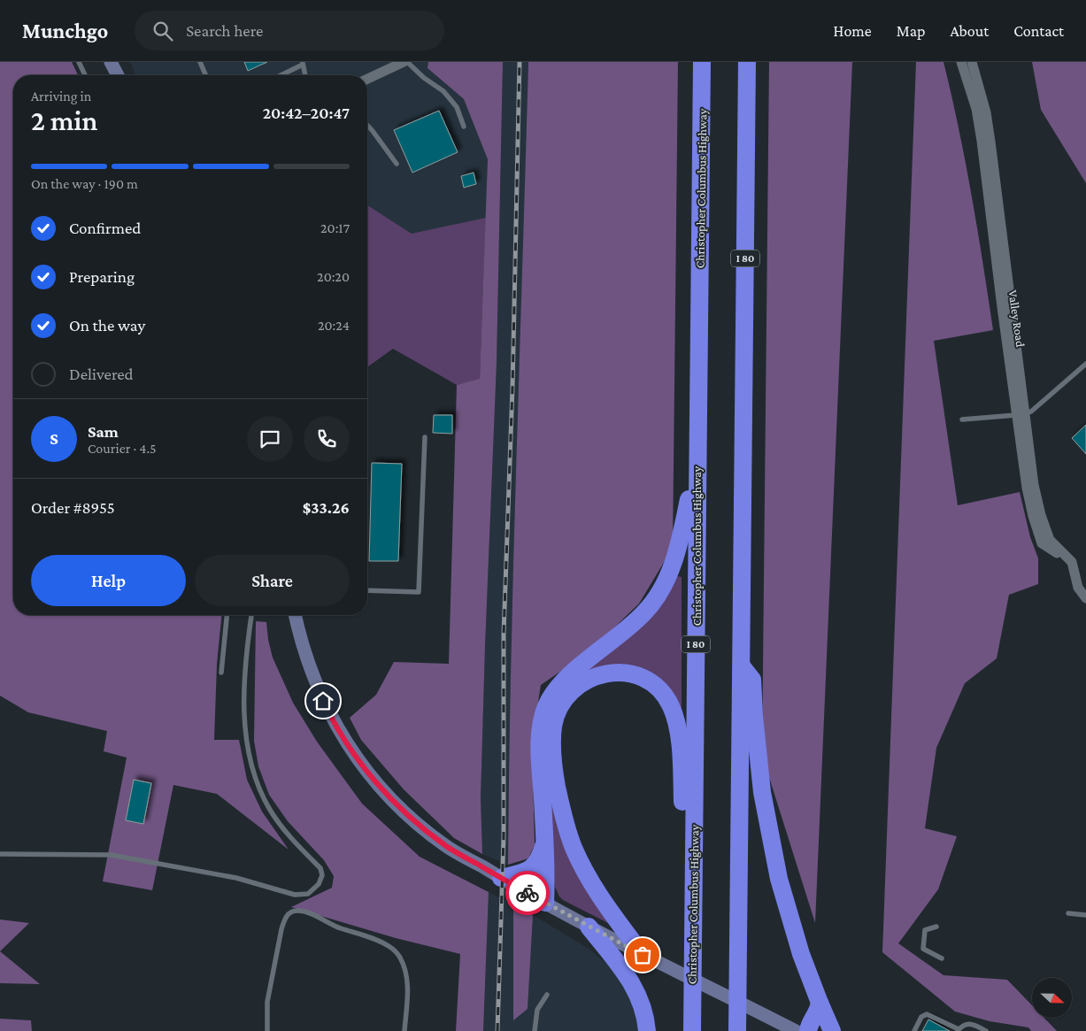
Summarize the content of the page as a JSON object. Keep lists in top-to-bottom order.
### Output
{
  "streets": {
    "highway": ["Christopher Columbus Highway", "I 80"],
    "street": ["Valley Road"]
  },
  "north": "right",
  "page": {
    "header": "Munchgo",
    "search": "Search here",
    "nav": [
      "Home",
      "Map",
      "About",
      "Contact"
    ],
    "heading": ["2 min", "Arriving in", "20:42–20:47"],
    "panel": [
      "Sam",
      "Courier · 4.5",
      "Order #8955",
      "$33.26"
    ],
    "bar": "On the way · 190 m",
    "list": [
      ["Confirmed", "20:17"],
      ["Preparing", "20:20"],
      ["On the way", "20:24"],
      "Delivered"
    ],
    "round": "S",
    "buttons": ["Help", "Share"]
  }
}
